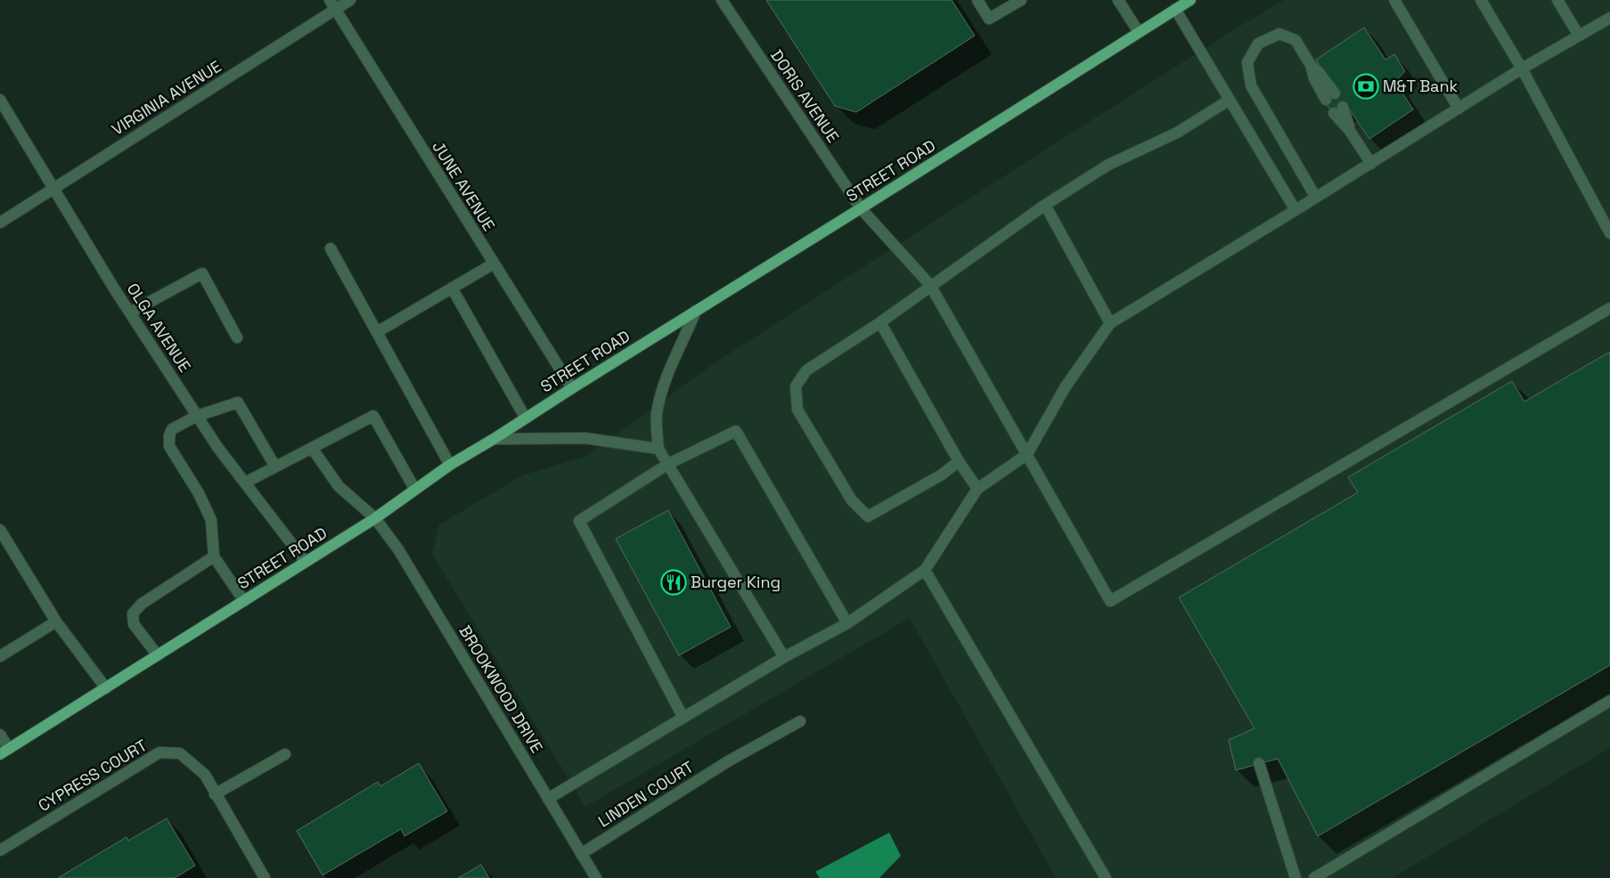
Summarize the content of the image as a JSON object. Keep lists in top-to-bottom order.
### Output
{
  "streets": {
    "main road": ["STREET ROAD"],
    "street": [
      "DORIS AVENUE",
      "VIRGINIA AVENUE",
      "JUNE AVENUE",
      "OLGA AVENUE",
      "BROOKWOOD DRIVE",
      "CYPRESS COURT",
      "LINDEN COURT"
    ]
  },
  "crossings": [
    ["DORIS AVENUE", "STREET ROAD"],
    ["VIRGINIA AVENUE", "JUNE AVENUE"],
    ["VIRGINIA AVENUE", "OLGA AVENUE"],
    ["STREET ROAD", "JUNE AVENUE"],
    ["STREET ROAD", "OLGA AVENUE"],
    ["STREET ROAD", "BROOKWOOD DRIVE"],
    ["BROOKWOOD DRIVE", "LINDEN COURT"]
  ],
  "places": {
    "bank": ["M&T Bank"],
    "restaurant": ["Burger King"]
  }
}
